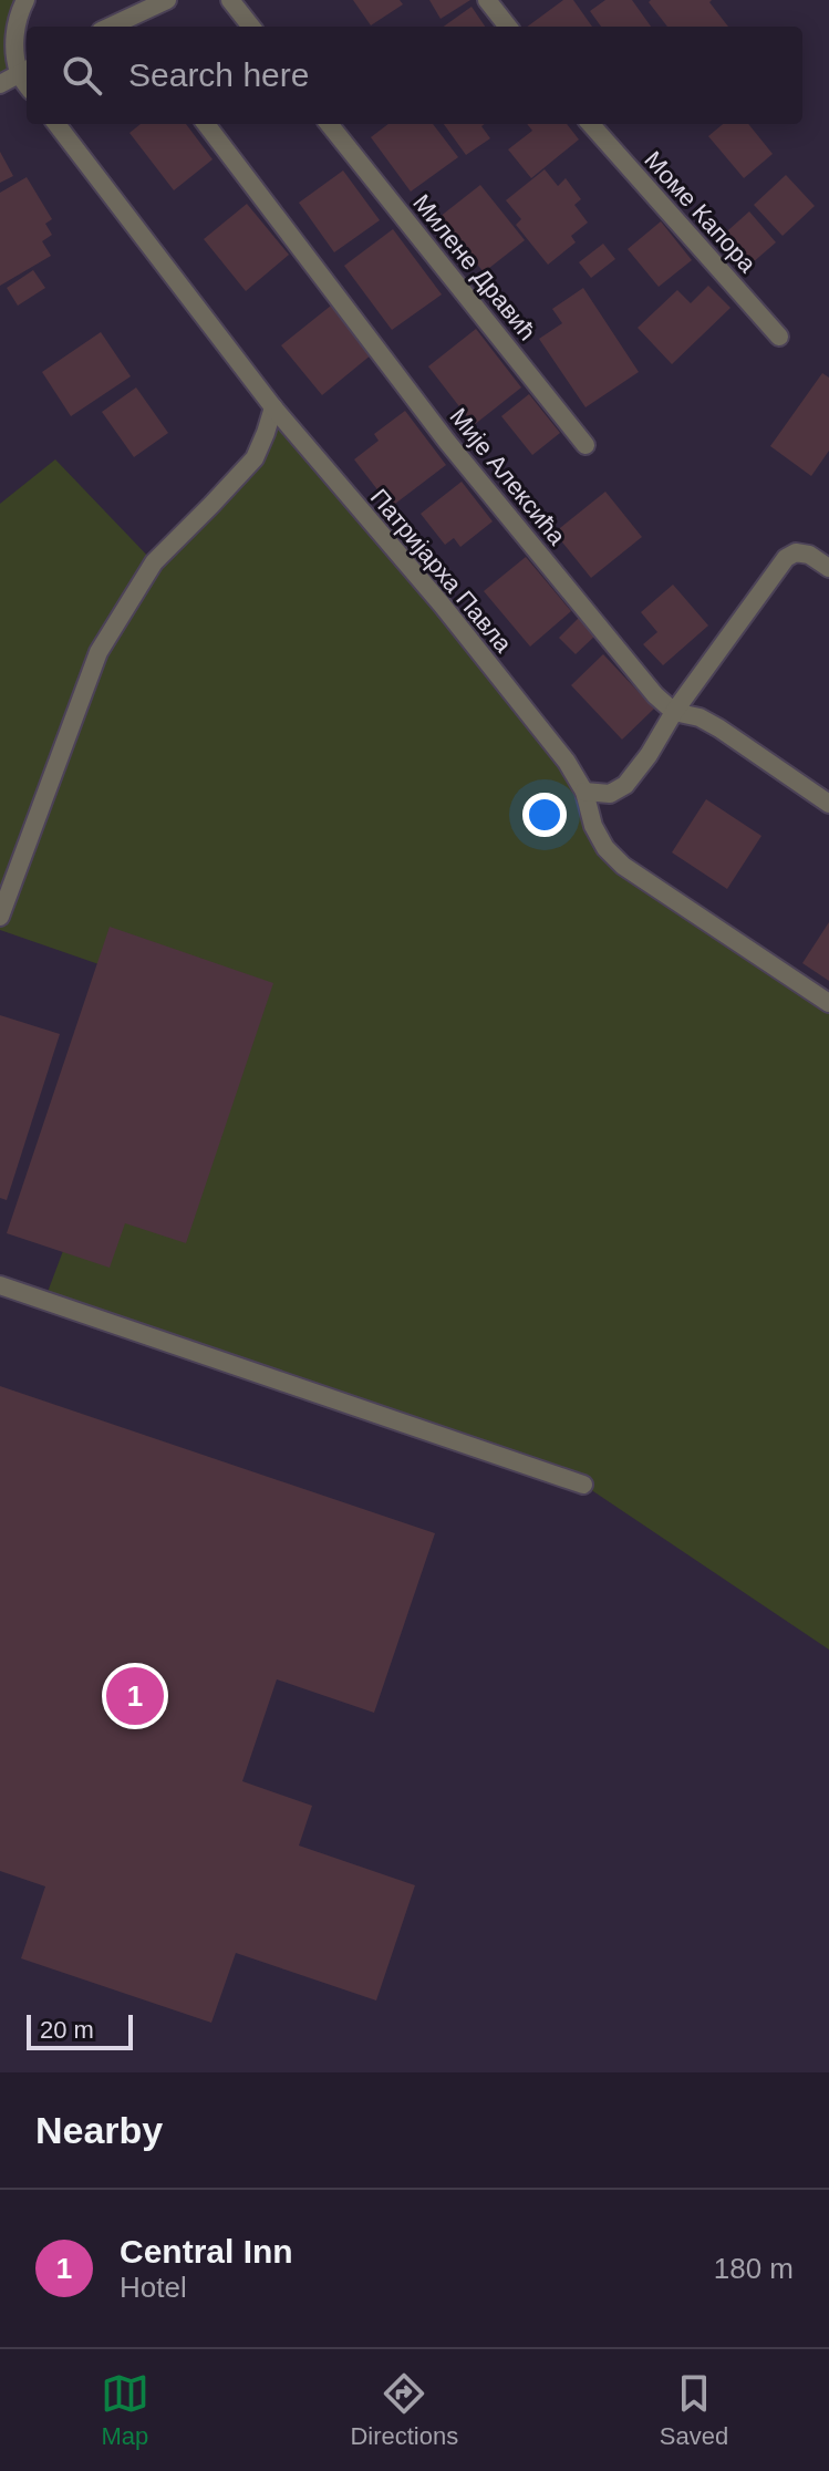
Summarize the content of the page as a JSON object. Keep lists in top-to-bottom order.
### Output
{
  "streets": {
    "street": [
      "Моме Капора",
      "Милене Дравић",
      "Мије Алексића",
      "Патријарха Павла"
    ]
  },
  "scale_bar": "20 m",
  "page": {
    "search": "Search here",
    "pins": "1",
    "scale": "20 m",
    "heading": "Nearby",
    "list": [
      {
        "mark": "1",
        "name": "Central Inn",
        "note": "Hotel",
        "value": "180 m"
      }
    ],
    "nav": ["Map", "Directions", "Saved"]
  }
}
